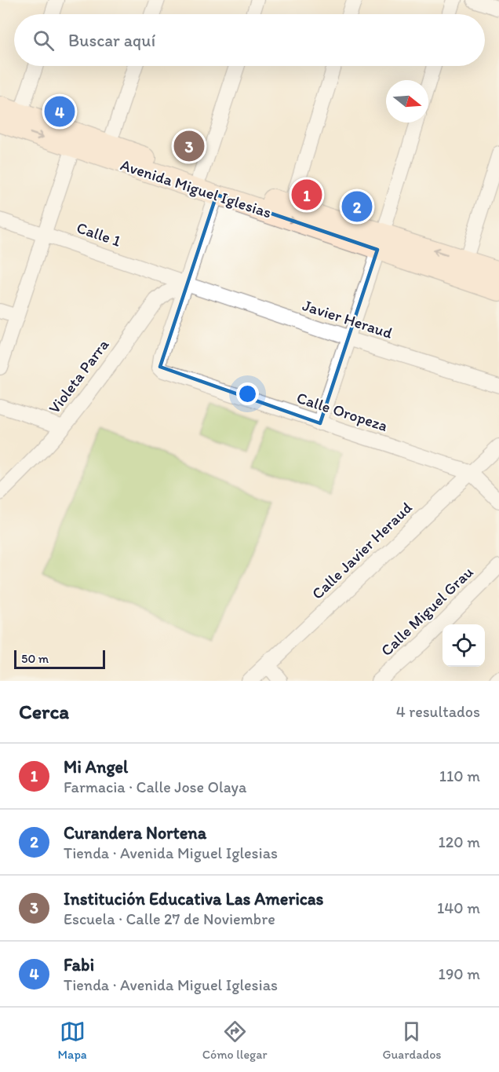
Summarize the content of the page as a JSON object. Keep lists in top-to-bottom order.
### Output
{
  "streets": {
    "main road": ["Avenida Miguel Iglesias"],
    "street": [
      "Calle 1",
      "Javier Heraud",
      "Violeta Parra",
      "Calle Oropeza",
      "Calle Javier Heraud",
      "Calle Miguel Grau"
    ]
  },
  "crossings": [
    ["Calle 1", "Javier Heraud"],
    ["Calle 1", "Violeta Parra"],
    ["Calle 1", "Calle Oropeza"],
    ["Javier Heraud", "Violeta Parra"],
    ["Javier Heraud", "Calle Oropeza"],
    ["Violeta Parra", "Calle Oropeza"],
    ["Calle Oropeza", "Calle Javier Heraud"]
  ],
  "scale_bar": "50 m",
  "north": "right",
  "page": {
    "search": "Buscar aquí",
    "pins": [
      "4",
      "3",
      "1",
      "2"
    ],
    "scale": "50 m",
    "heading": ["Cerca", "4 resultados"],
    "list": [
      {
        "mark": "1",
        "name": "Mi Angel",
        "note": "Farmacia · Calle Jose Olaya",
        "value": "110 m"
      },
      {
        "mark": "2",
        "name": "Curandera Nortena",
        "note": "Tienda · Avenida Miguel Iglesias",
        "value": "120 m"
      },
      {
        "mark": "3",
        "name": "Institución Educativa Las Americas",
        "note": "Escuela · Calle 27 de Noviembre",
        "value": "140 m"
      },
      {
        "mark": "4",
        "name": "Fabi",
        "note": "Tienda · Avenida Miguel Iglesias",
        "value": "190 m"
      }
    ],
    "nav": ["Mapa", "Cómo llegar", "Guardados"]
  }
}
